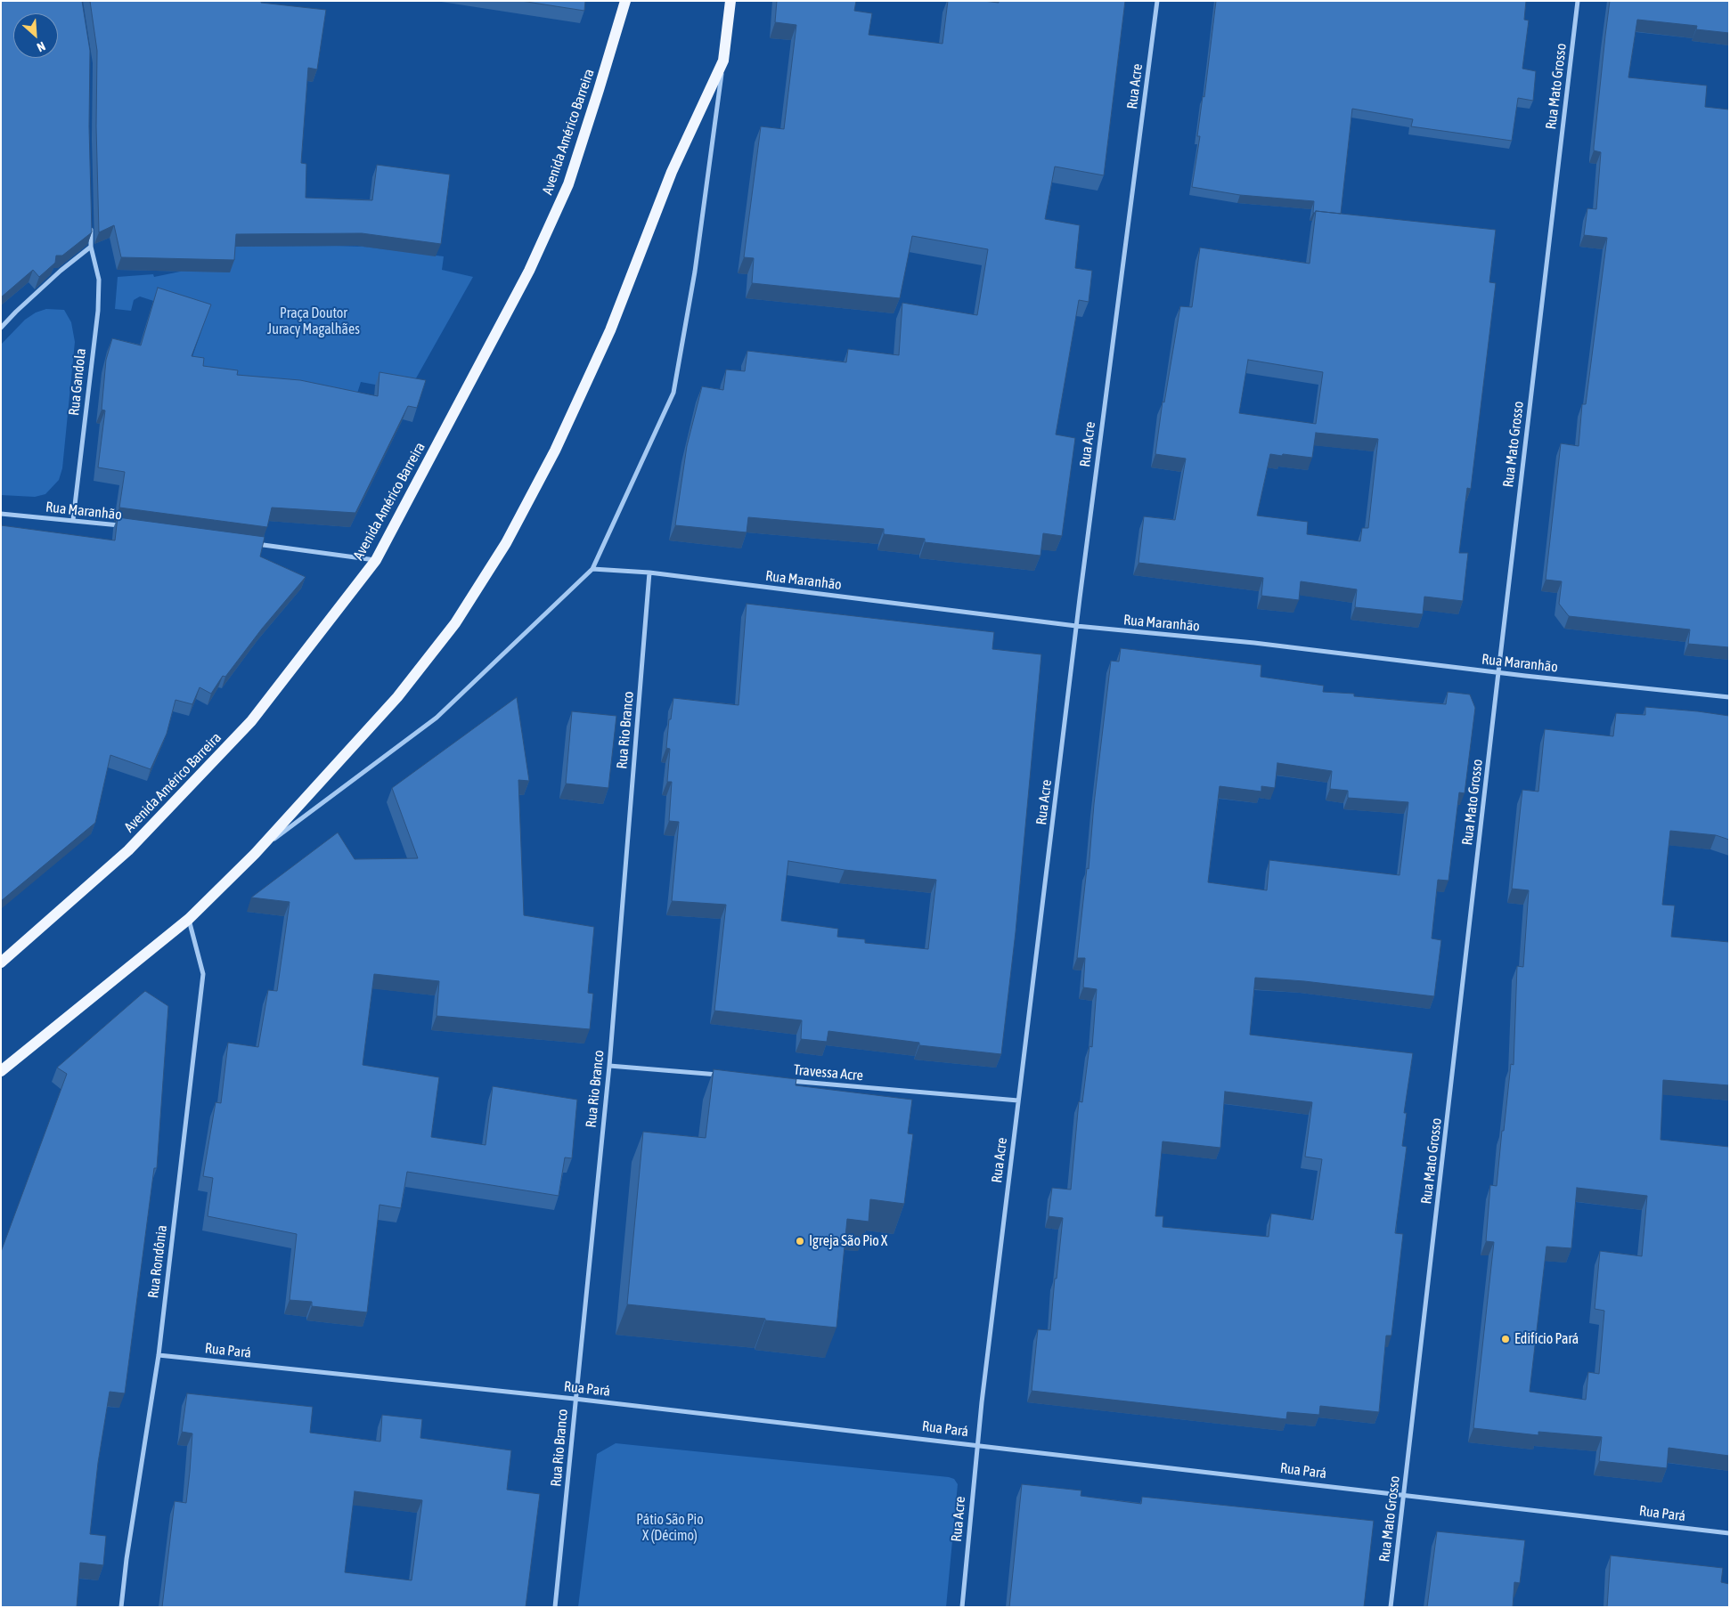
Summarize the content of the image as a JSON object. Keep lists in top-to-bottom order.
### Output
{
  "streets": {
    "main road": ["Avenida Américo Barreira"],
    "street": [
      "Rua Acre",
      "Rua Mato Grosso",
      "Rua Gandola",
      "Rua Maranhão",
      "Rua Rio Branco",
      "Travessa Acre",
      "Rua Rondônia",
      "Rua Pará"
    ]
  },
  "crossings": [
    ["Rua Acre", "Rua Maranhão"],
    ["Rua Acre", "Travessa Acre"],
    ["Rua Acre", "Rua Pará"],
    ["Rua Mato Grosso", "Rua Maranhão"],
    ["Rua Mato Grosso", "Rua Pará"],
    ["Rua Gandola", "Rua Maranhão"],
    ["Rua Maranhão", "Rua Rio Branco"],
    ["Rua Rio Branco", "Rua Pará"],
    ["Rua Rondônia", "Rua Pará"]
  ],
  "parks": ["Praça Doutor Juracy Magalhães", "Pátio São Pio X (Décimo)"],
  "places": ["Igreja São Pio X", "Edifício Pará"],
  "north": "bottom right"
}
